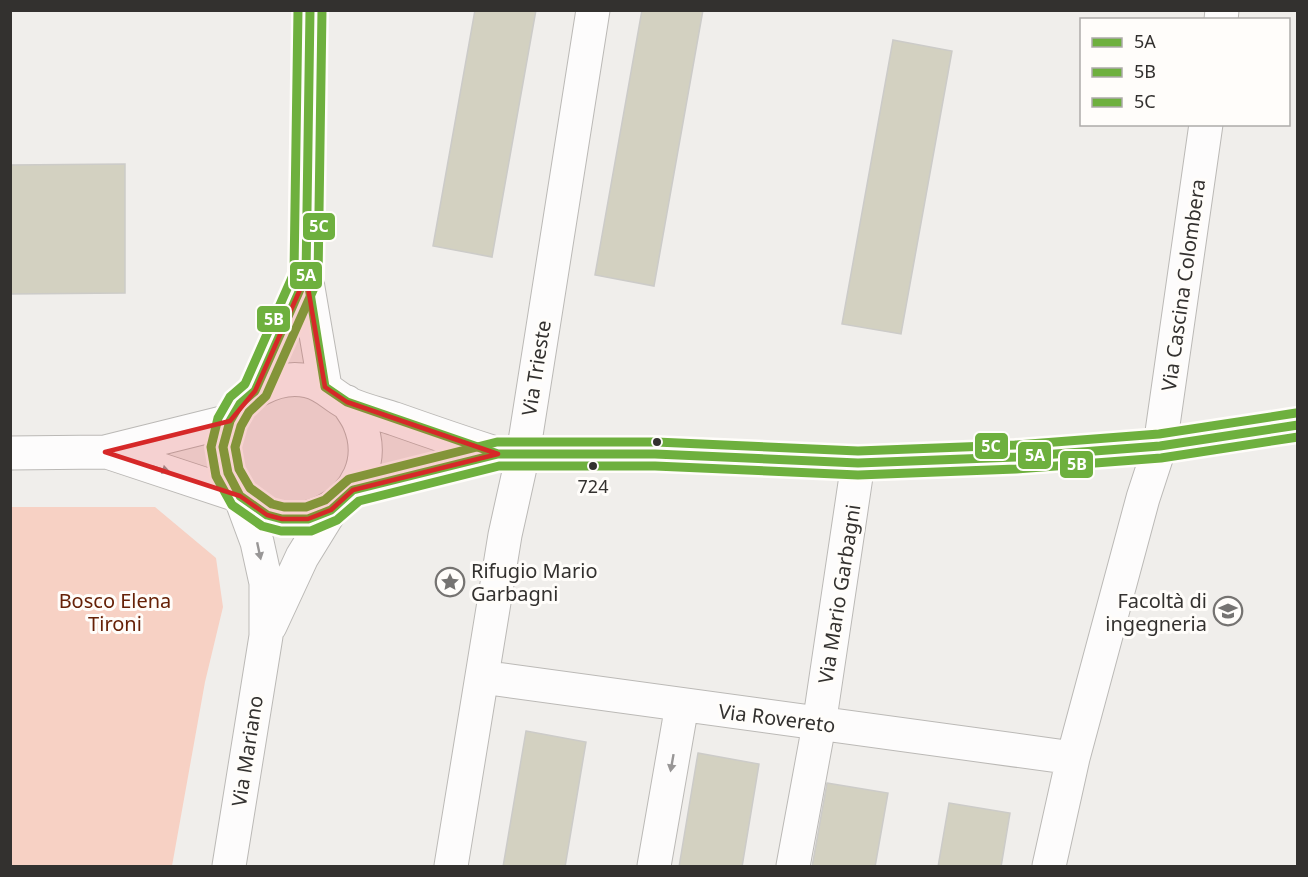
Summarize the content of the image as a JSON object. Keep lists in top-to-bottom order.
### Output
{
  "streets": {
    "street": [
      "Via Cascina Colombera",
      "Via Trieste",
      "Via Mario Garbagni",
      "Via Rovereto",
      "Via Mariano"
    ]
  },
  "crossings": [
    ["Via Cascina Colombera", "Via Rovereto"],
    ["Via Trieste", "Via Rovereto"],
    ["Via Mario Garbagni", "Via Rovereto"]
  ],
  "parks": ["Bosco Elena Tironi"],
  "places": {
    "other": ["724"],
    "place": ["Rifugio Mario Garbagni"],
    "school or university": ["Facoltà di ingegneria"]
  },
  "lines": ["transit line 5A", "transit line 5B", "transit line 5C"],
  "legend": ["5A", "5B", "5C"]
}
